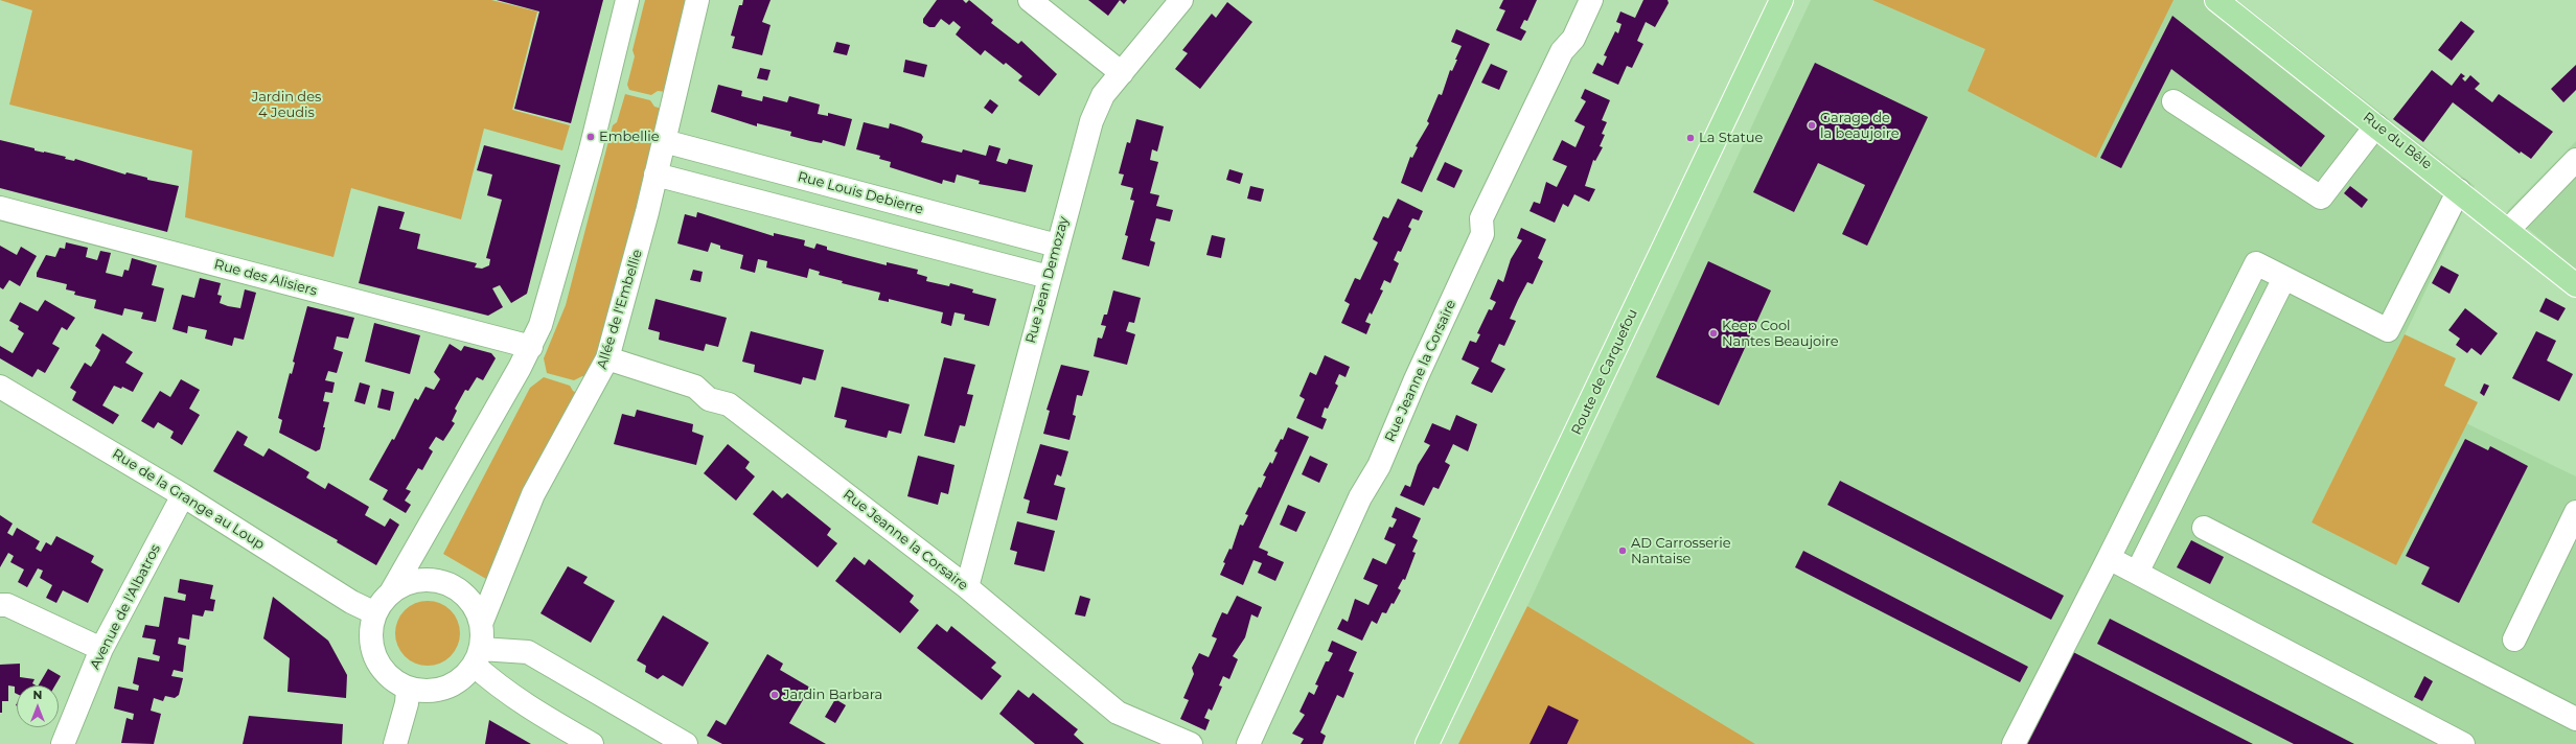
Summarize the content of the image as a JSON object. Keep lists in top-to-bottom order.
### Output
{
  "streets": {
    "main road": ["Rue du Bêle", "Route de Carquefou"],
    "street": [
      "Rue Louis Debierre",
      "Rue des Alisiers",
      "Rue Jean Demozay",
      "Allée de l'Embellie",
      "Rue Jeanne la Corsaire",
      "Rue de la Grange au Loup",
      "Avenue de l'Albatros"
    ]
  },
  "crossings": [
    ["Rue Louis Debierre", "Rue Jean Demozay"],
    ["Rue Louis Debierre", "Allée de l'Embellie"],
    ["Rue Jean Demozay", "Rue Jeanne la Corsaire"],
    ["Allée de l'Embellie", "Rue Jeanne la Corsaire"],
    ["Allée de l'Embellie", "Rue de la Grange au Loup"],
    ["Rue de la Grange au Loup", "Avenue de l'Albatros"]
  ],
  "parks": ["Jardin des 4 Jeudis"],
  "places": [
    "Garage de la beaujoire",
    "Embellie",
    "La Statue",
    "Keep Cool Nantes Beaujoire",
    "AD Carrosserie Nantaise",
    "Jardin Barbara"
  ],
  "north": "top"
}
